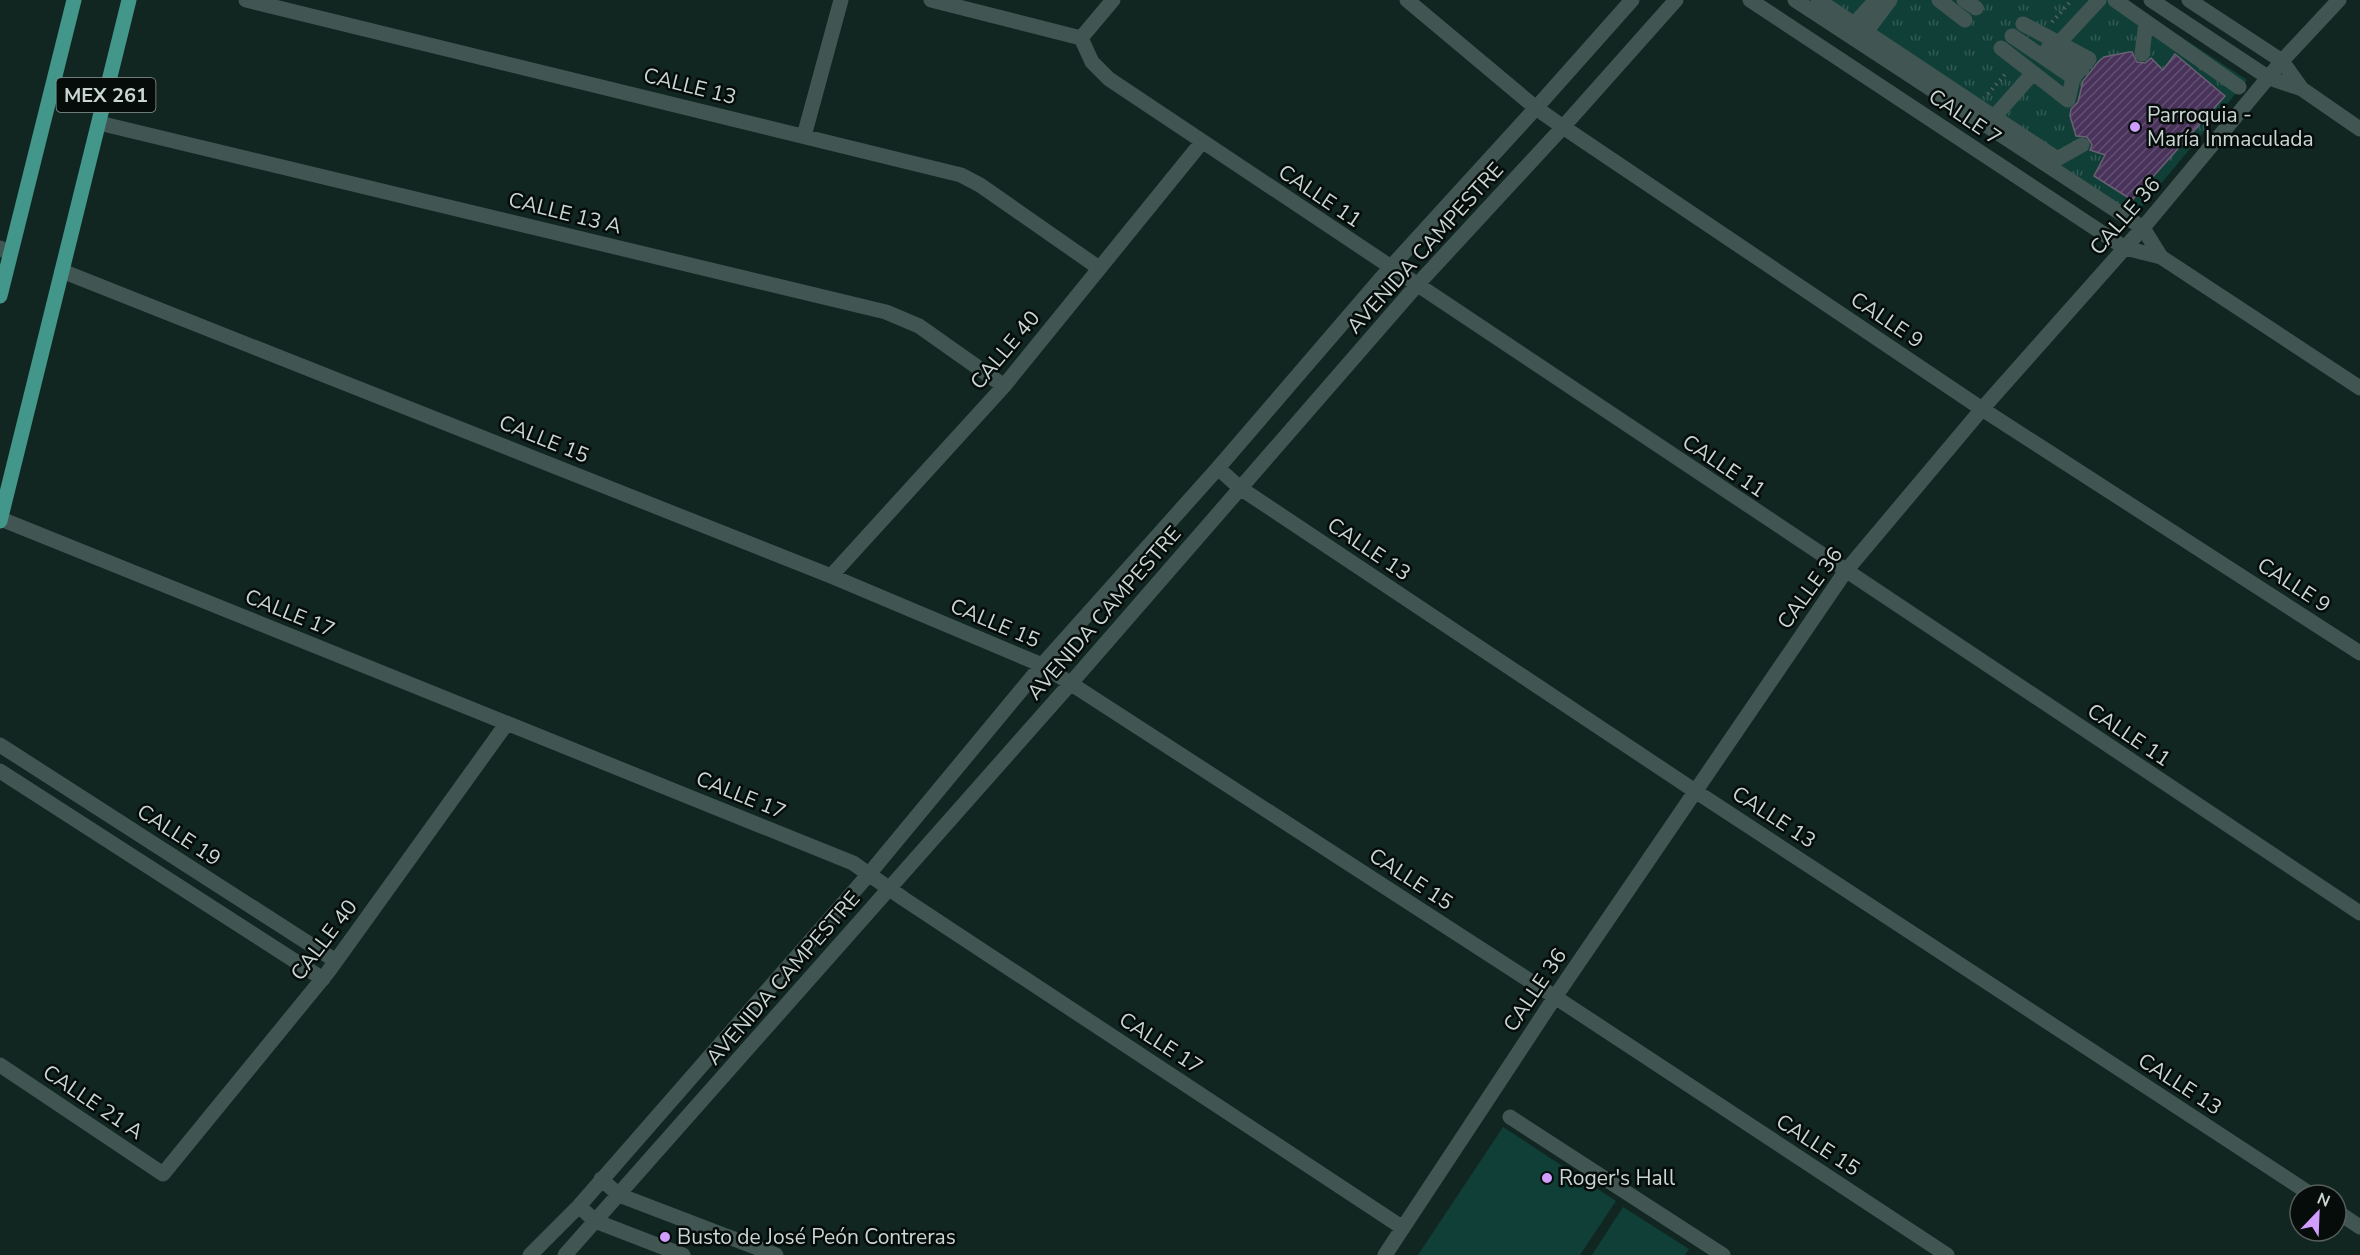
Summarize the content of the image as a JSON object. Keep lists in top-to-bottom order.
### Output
{
  "streets": {
    "main road": ["MEX 261"],
    "street": [
      "CALLE 13",
      "CALLE 7",
      "CALLE 11",
      "CALLE 13 A",
      "CALLE 36",
      "AVENIDA CAMPESTRE",
      "CALLE 9",
      "CALLE 40",
      "CALLE 15",
      "CALLE 17",
      "CALLE 19",
      "CALLE 21 A"
    ]
  },
  "crossings": [
    ["CALLE 13", "CALLE 36"],
    ["CALLE 13", "AVENIDA CAMPESTRE"],
    ["CALLE 13", "CALLE 40"],
    ["MEX 261", "CALLE 13 A"],
    ["MEX 261", "CALLE 15"],
    ["MEX 261", "CALLE 17"],
    ["CALLE 7", "CALLE 36"],
    ["CALLE 11", "CALLE 36"],
    ["CALLE 11", "AVENIDA CAMPESTRE"],
    ["CALLE 11", "CALLE 40"],
    ["CALLE 13 A", "CALLE 40"],
    ["CALLE 36", "CALLE 9"],
    ["CALLE 36", "CALLE 15"],
    ["CALLE 36", "CALLE 17"],
    ["AVENIDA CAMPESTRE", "CALLE 9"],
    ["AVENIDA CAMPESTRE", "CALLE 15"],
    ["AVENIDA CAMPESTRE", "CALLE 17"],
    ["CALLE 40", "CALLE 15"],
    ["CALLE 40", "CALLE 17"],
    ["CALLE 40", "CALLE 19"],
    ["CALLE 40", "CALLE 21 A"]
  ],
  "places": ["Parroquia - María Inmaculada", "Roger's Hall", "Busto de José Peón Contreras"],
  "north": "top right"
}
